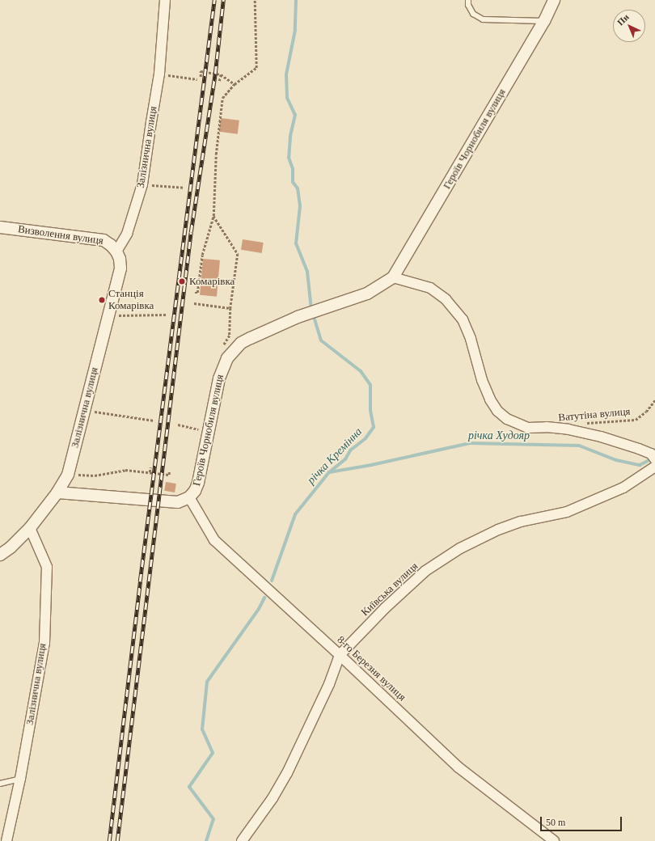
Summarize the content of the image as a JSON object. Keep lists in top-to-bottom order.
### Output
{
  "streets": {
    "street": [
      "Героїв Чорнобиля вулиця",
      "Залізнична вулиця",
      "Визволення вулиця",
      "Київська вулиця",
      "8-го Березня вулиця"
    ],
    "path": ["Ватутіна вулиця"]
  },
  "crossings": [
    ["Героїв Чорнобиля вулиця", "Залізнична вулиця"],
    ["Героїв Чорнобиля вулиця", "8-го Березня вулиця"],
    ["Залізнична вулиця", "Визволення вулиця"],
    ["Київська вулиця", "8-го Березня вулиця"]
  ],
  "water": ["річка Худояр", "річка Кремінна"],
  "places": ["Комарівка", "Станція Комарівка"],
  "scale_bar": "50 m",
  "north": "top left"
}
